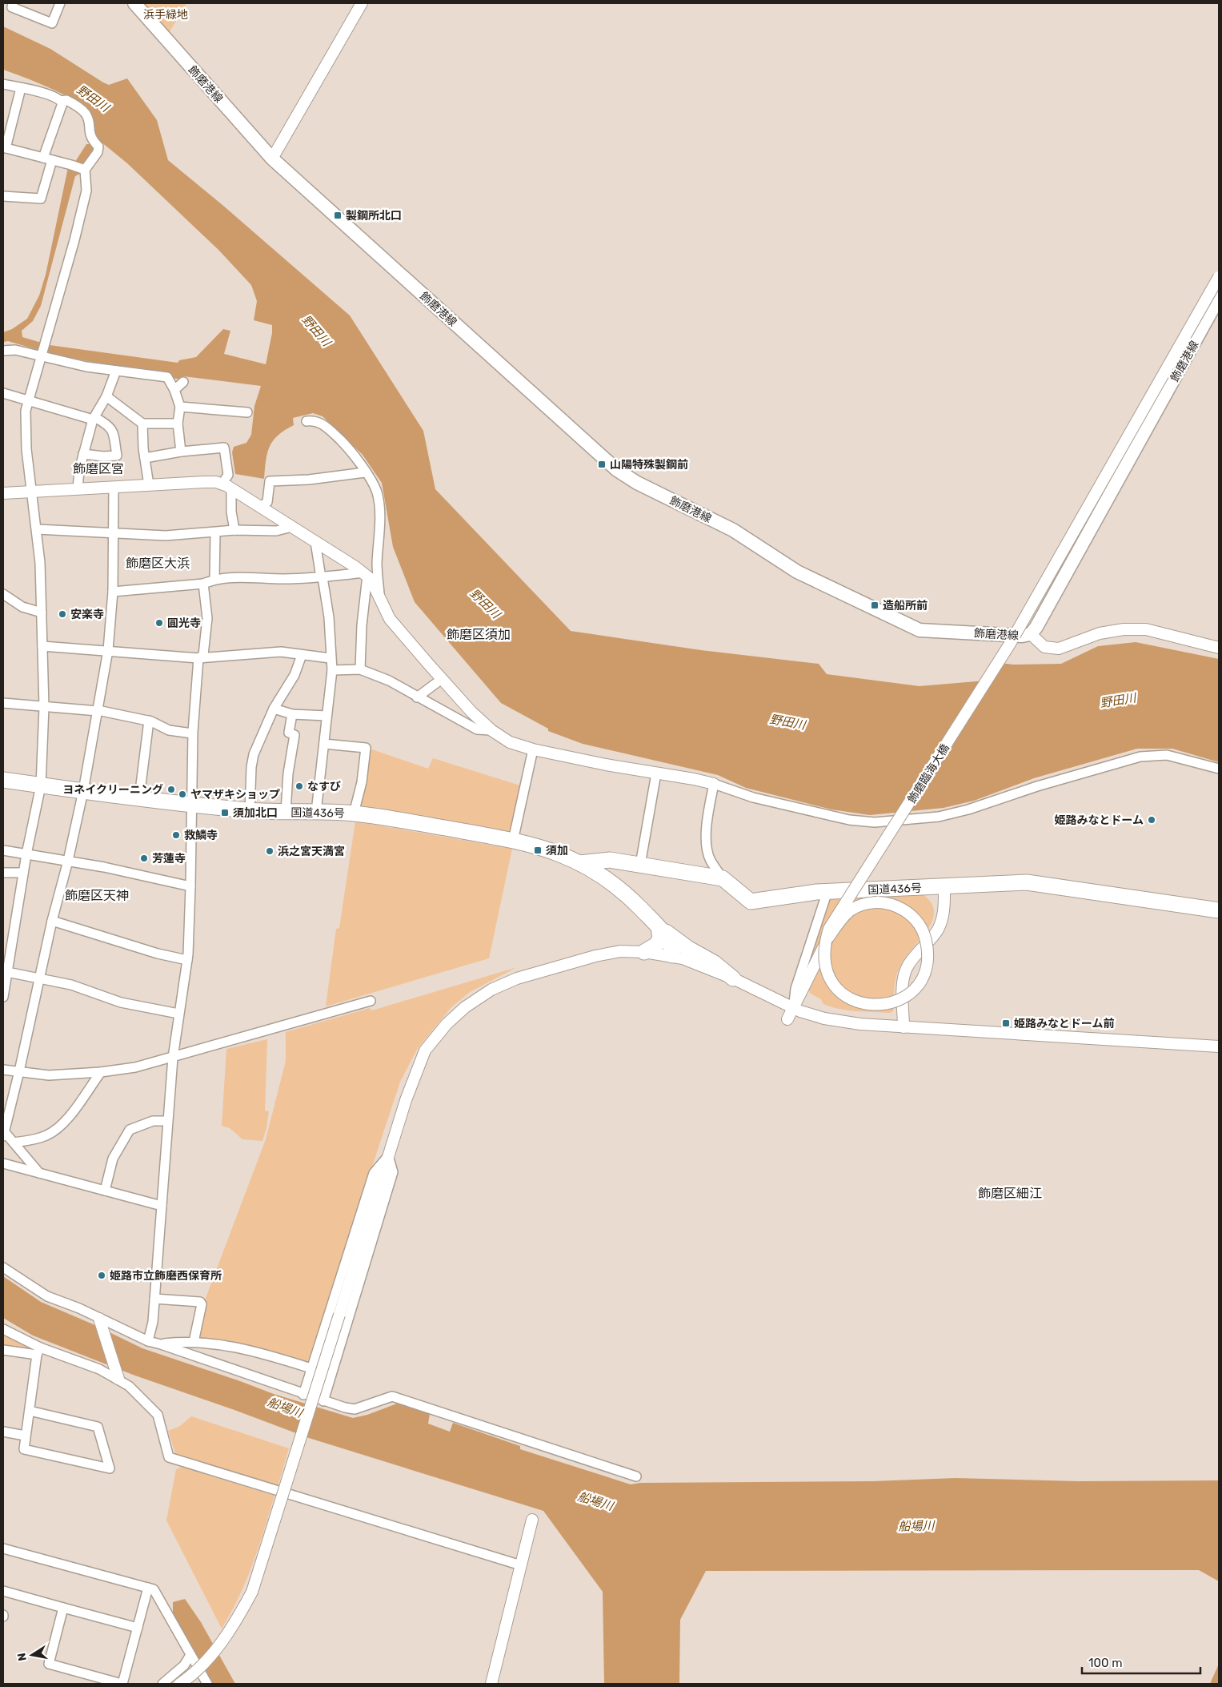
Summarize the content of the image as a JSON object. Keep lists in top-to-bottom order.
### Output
{
  "streets": {
    "highway": ["国道436号"],
    "main road": ["飾磨港線"],
    "street": ["飾磨臨海大橋"]
  },
  "districts": [
    "飾磨区宮",
    "飾磨区大浜",
    "飾磨区須加",
    "飾磨区天神",
    "飾磨区細江"
  ],
  "water": ["野田川", "船場川"],
  "parks": ["浜手緑地"],
  "places": {
    "transit": [
      "製鋼所北口",
      "山陽特殊製鋼前",
      "造船所前",
      "須加北口",
      "須加",
      "姫路みなとドーム前"
    ],
    "other": [
      "安楽寺",
      "圓光寺",
      "なすび",
      "ヨネイクリーニング",
      "ヤマザキショップ",
      "姫路みなとドーム",
      "救鱗寺",
      "浜之宮天満宮",
      "芳蓮寺",
      "姫路市立飾磨西保育所"
    ]
  },
  "scale_bar": "100 m",
  "north": "left"
}
